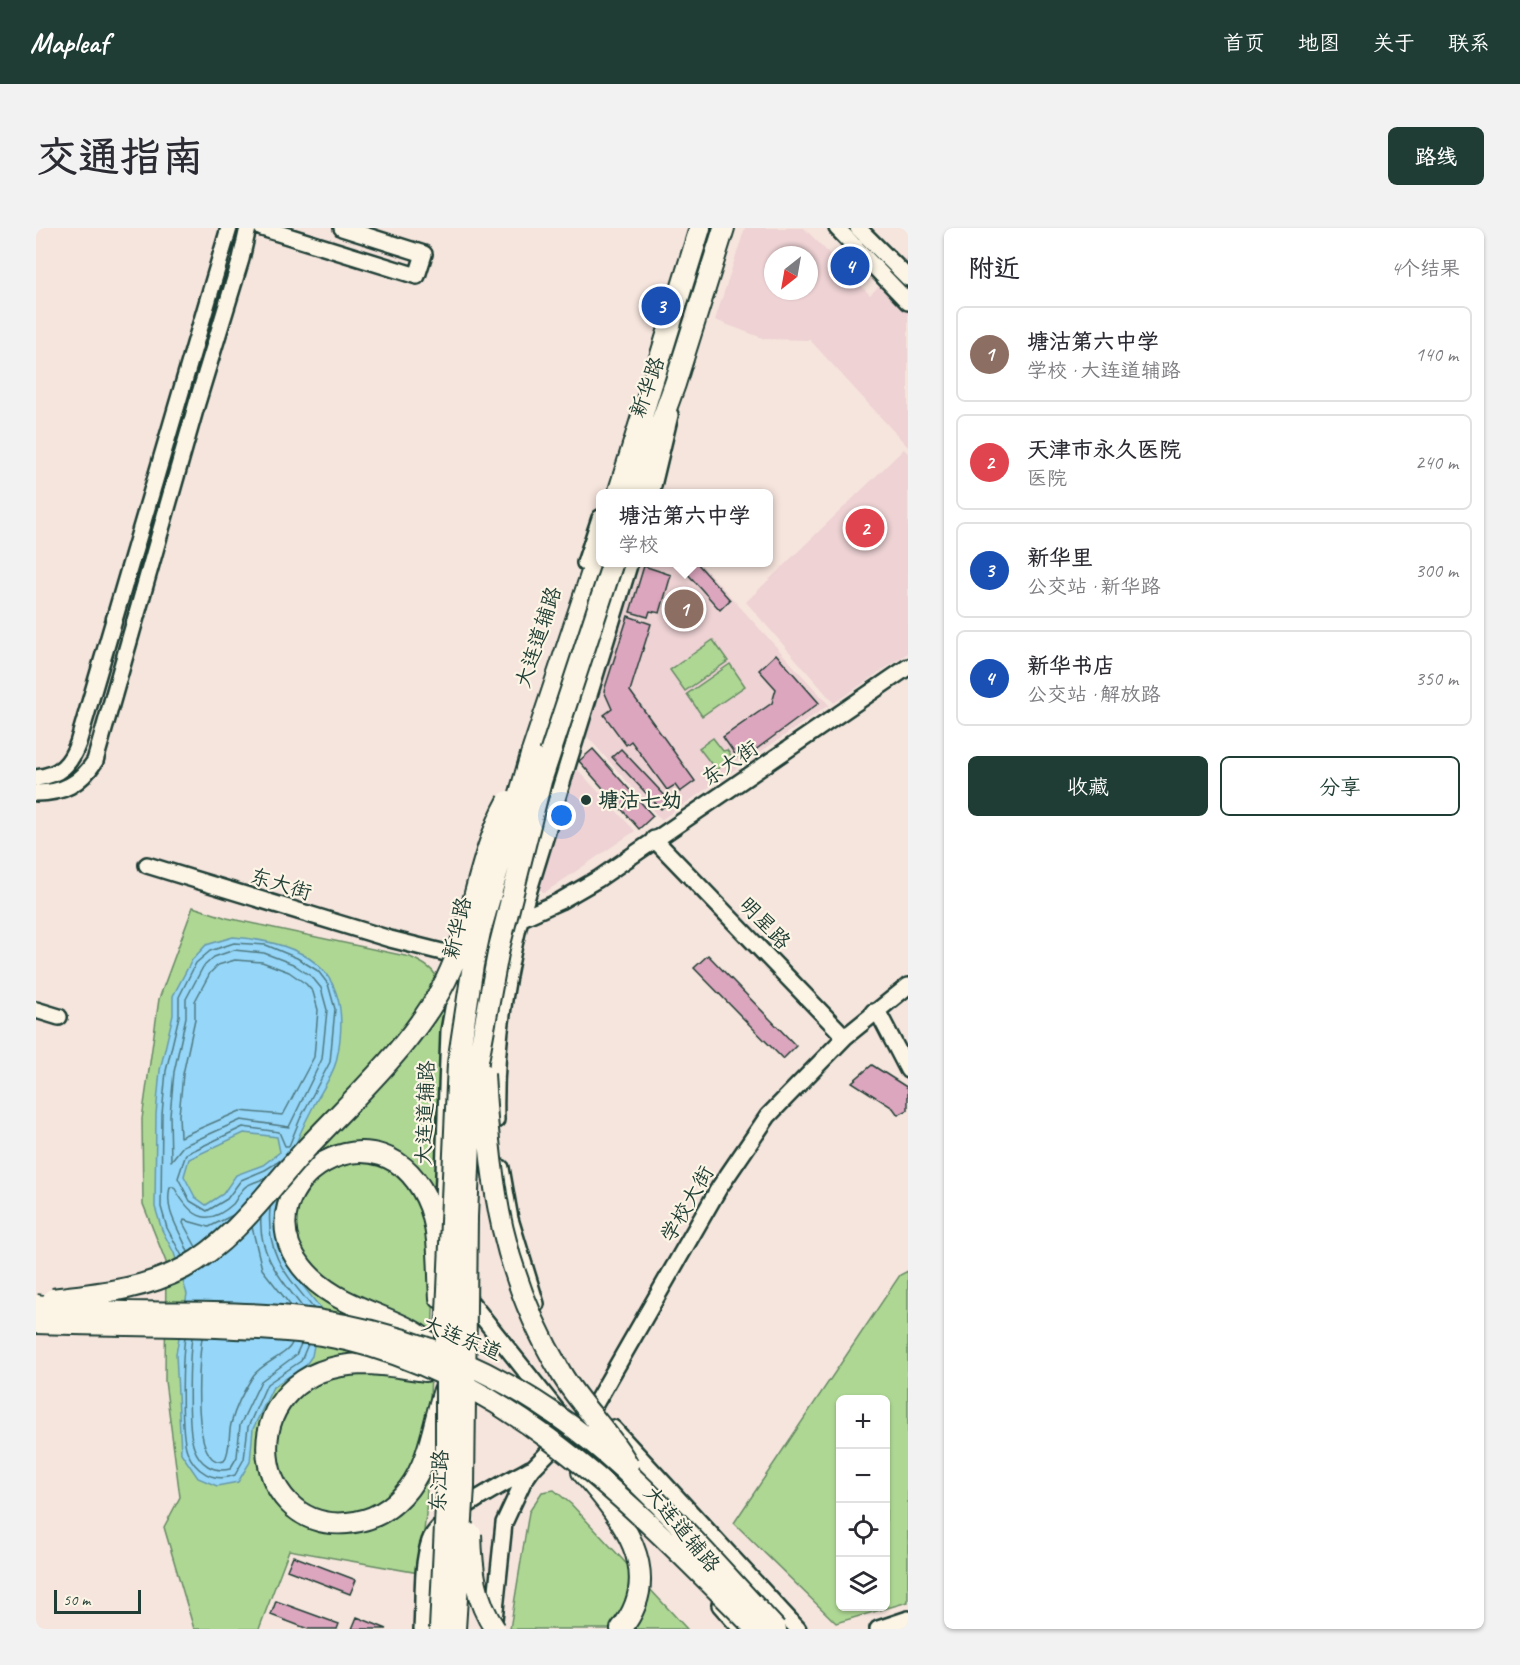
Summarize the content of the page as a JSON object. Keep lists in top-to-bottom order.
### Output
{
  "streets": {
    "main road": ["新华路", "大连东道", "东江路"],
    "street": [
      "大连道辅路",
      "东大街",
      "明星路",
      "学校大街"
    ]
  },
  "crossings": [
    ["新华路", "大连东道"],
    ["新华路", "东江路"],
    ["大连道辅路", "东大街"],
    ["大连道辅路", "学校大街"],
    ["东大街", "明星路"],
    ["明星路", "学校大街"],
    ["大连东道", "东江路"]
  ],
  "places": ["塘沽七幼"],
  "scale_bar": "50 m",
  "north": "bottom left",
  "page": {
    "header": "Mapleaf",
    "nav": [
      "首页",
      "地图",
      "关于",
      "联系"
    ],
    "buttons": [
      "路线",
      ["收藏", "分享"]
    ],
    "title": "交通指南",
    "heading": ["附近", "4个结果"],
    "pins": [
      "4",
      "3",
      "2",
      "1"
    ],
    "list": [
      {
        "mark": "1",
        "name": "塘沽第六中学",
        "note": "学校 · 大连道辅路",
        "value": "140 m"
      },
      {
        "mark": "2",
        "name": "天津市永久医院",
        "note": "医院",
        "value": "240 m"
      },
      {
        "mark": "3",
        "name": "新华里",
        "note": "公交站 · 新华路",
        "value": "300 m"
      },
      {
        "mark": "4",
        "name": "新华书店",
        "note": "公交站 · 解放路",
        "value": "350 m"
      }
    ],
    "popup": ["塘沽第六中学", "学校"],
    "map_buttons": ["+", "−"],
    "scale": "50 m"
  }
}
